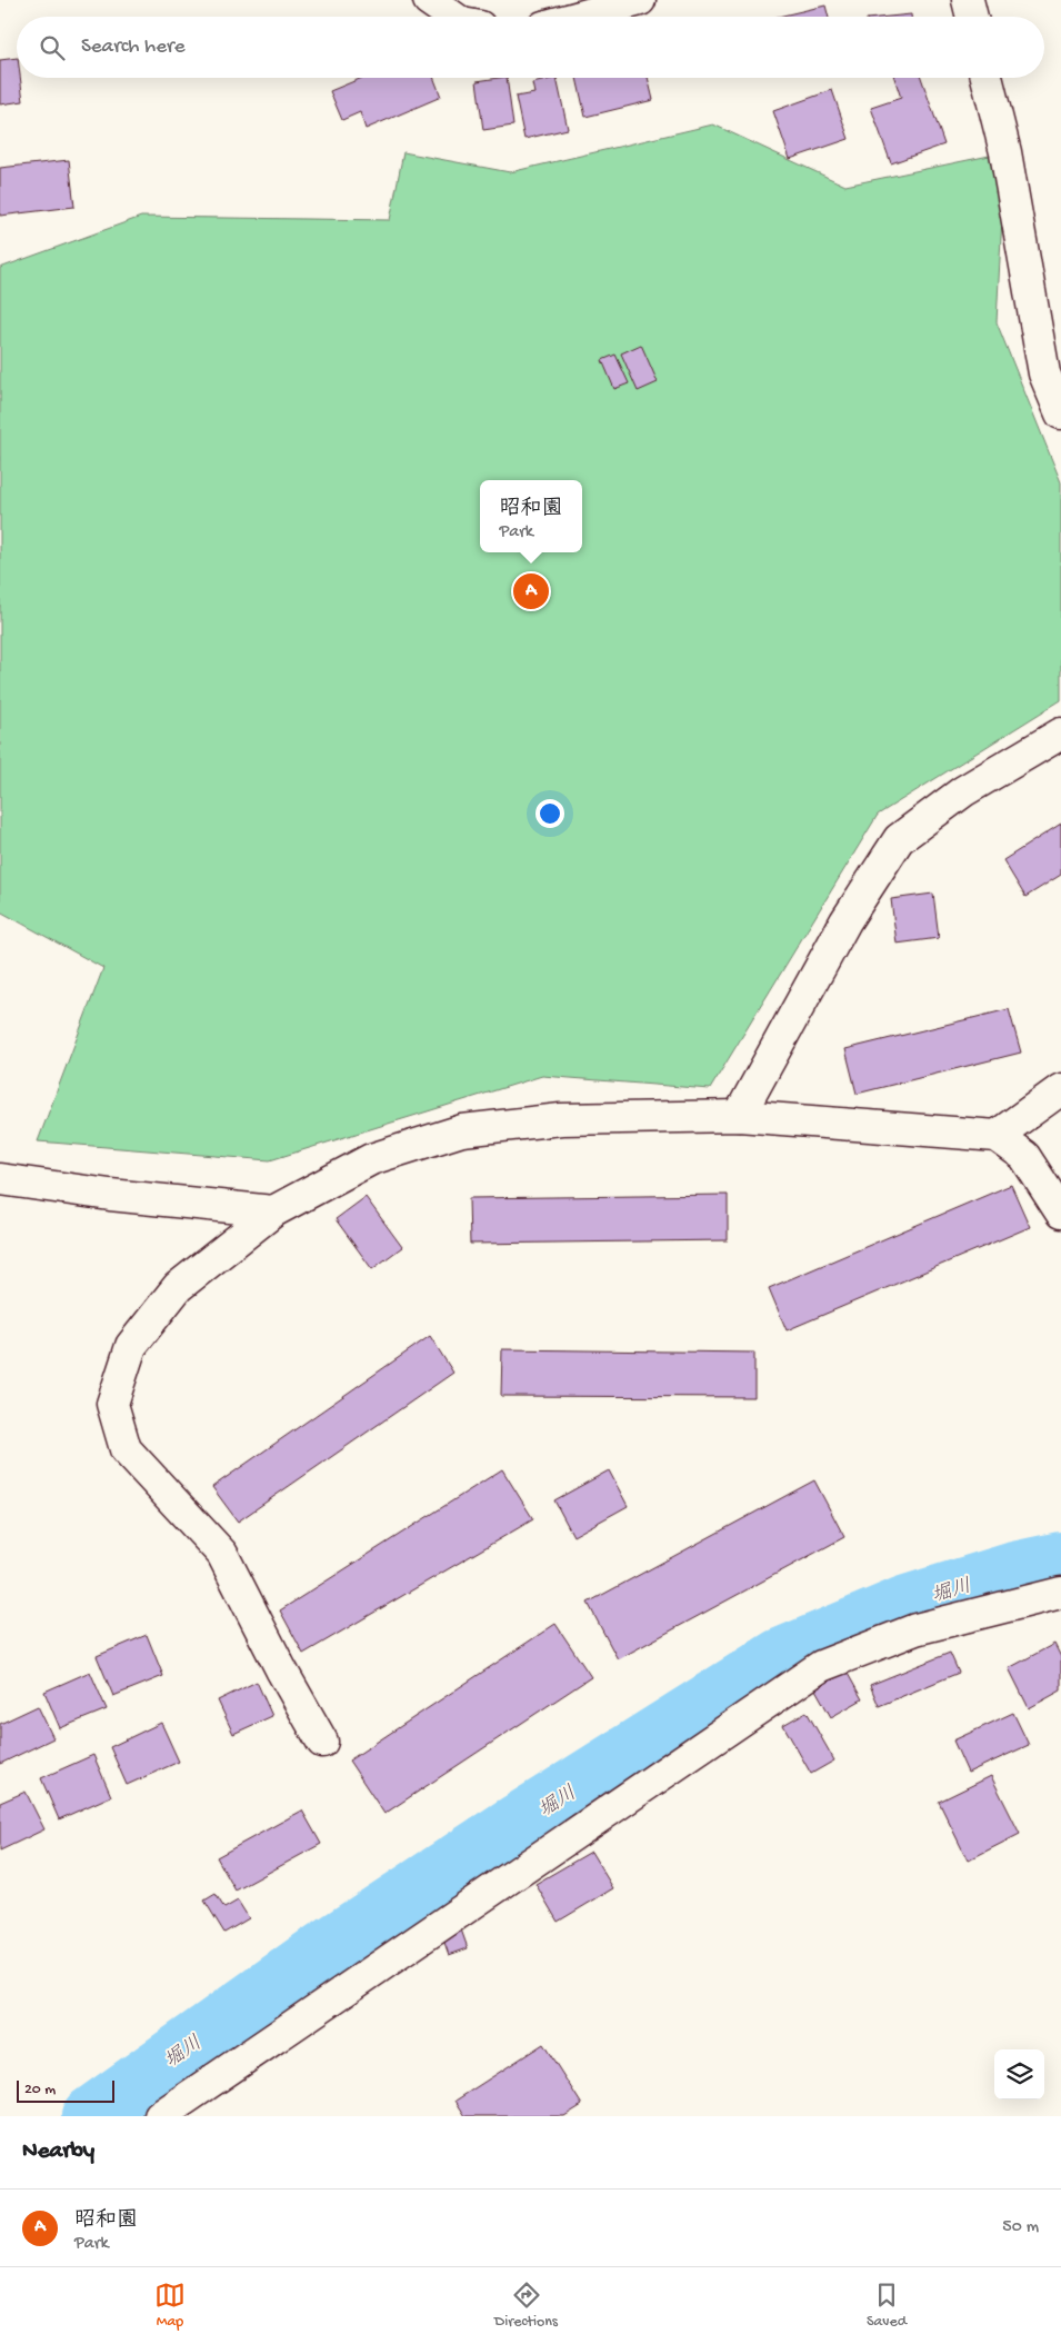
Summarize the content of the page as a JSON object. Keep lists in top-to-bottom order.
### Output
{
  "water": ["堀川"],
  "scale_bar": "20 m",
  "page": {
    "search": "Search here",
    "popup": ["昭和園", "Park"],
    "pins": "A",
    "scale": "20 m",
    "heading": "Nearby",
    "list": [
      {
        "mark": "A",
        "name": "昭和園",
        "note": "Park",
        "value": "50 m"
      }
    ],
    "nav": ["Map", "Directions", "Saved"]
  }
}
